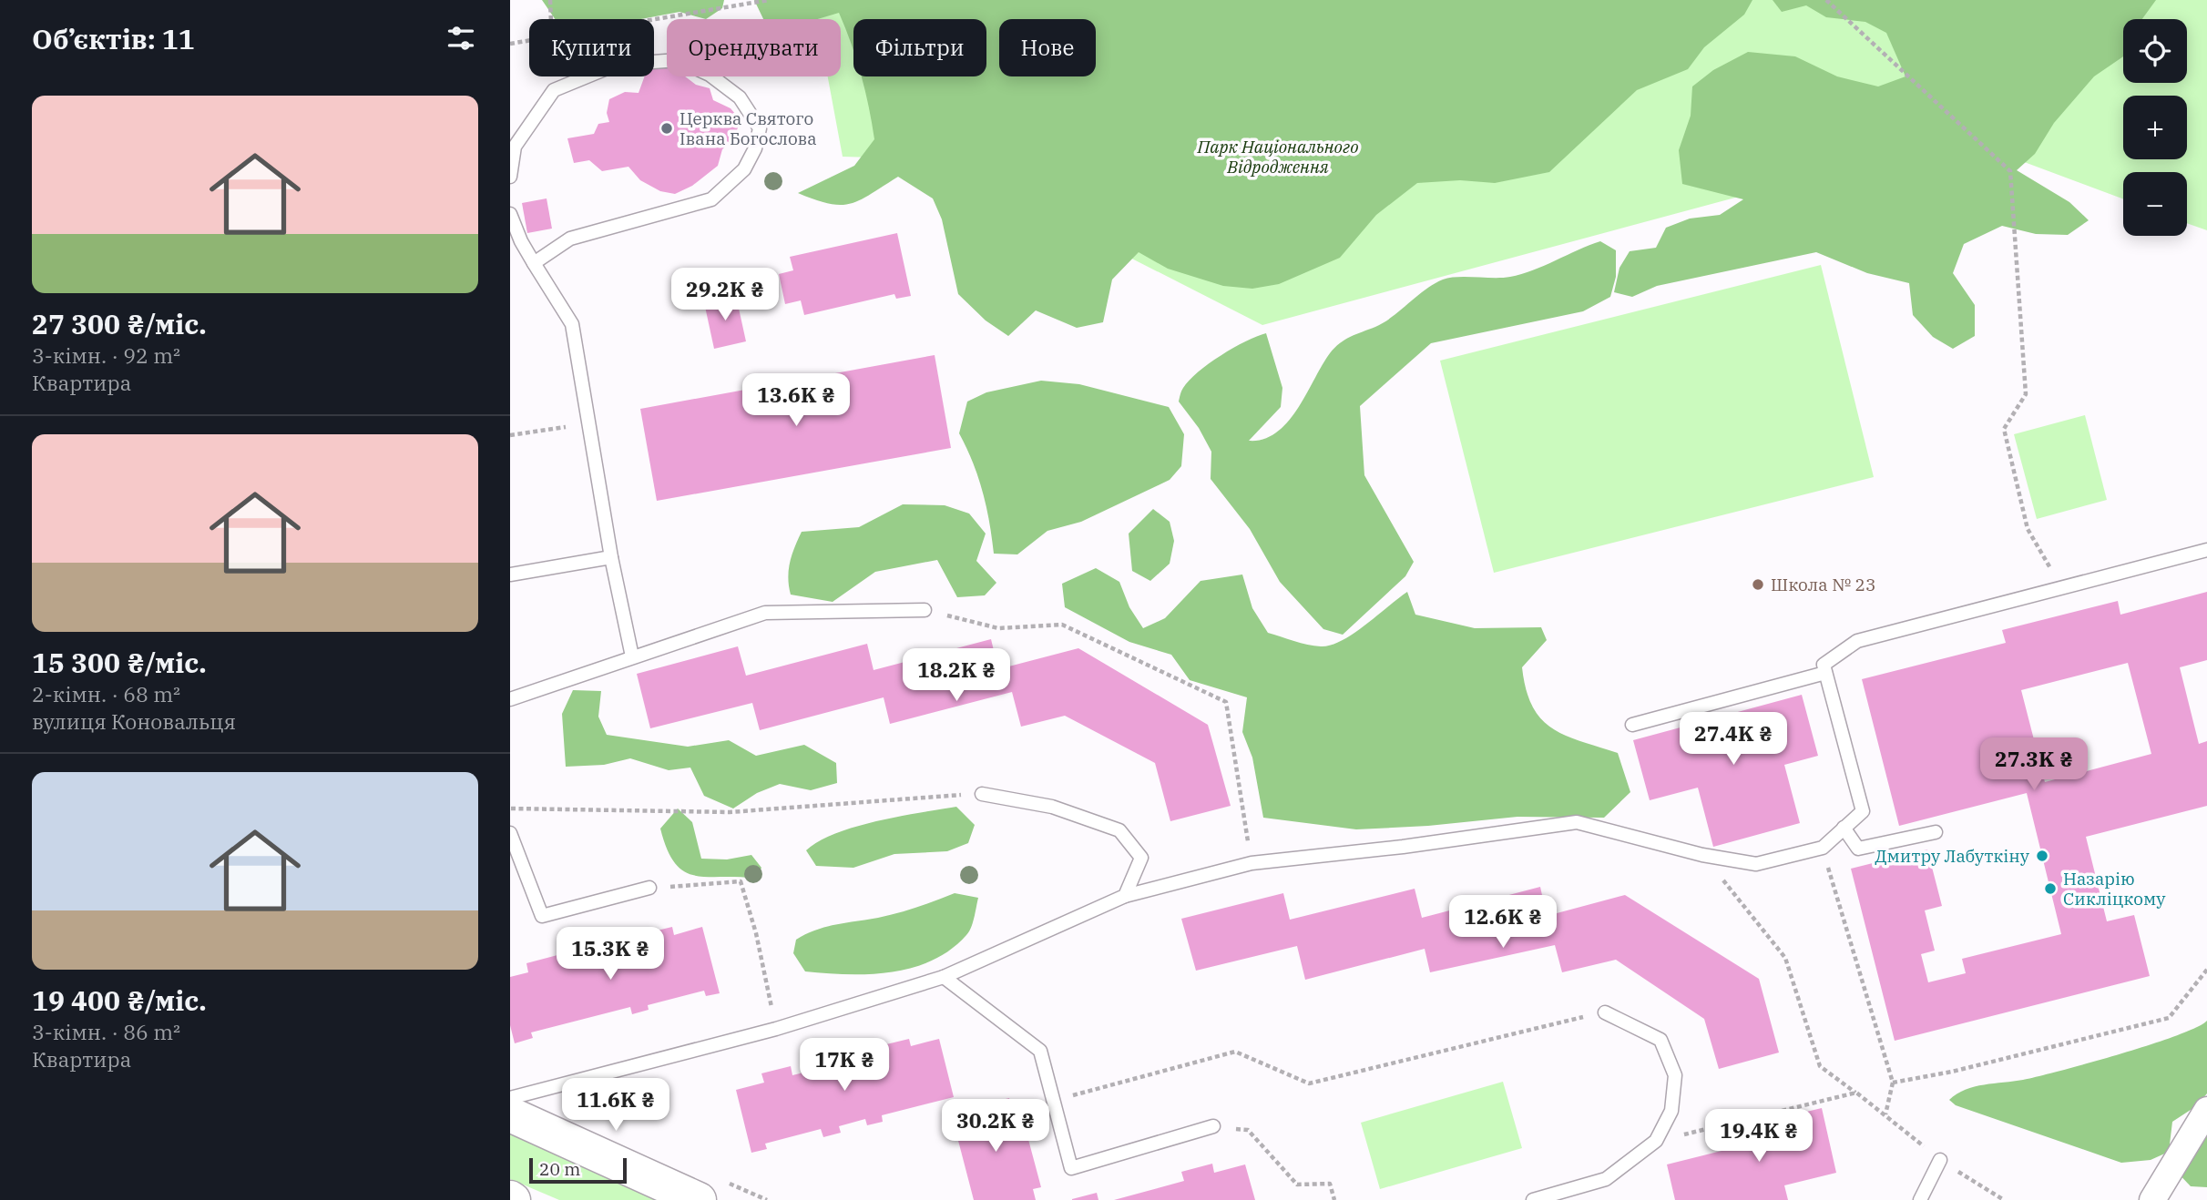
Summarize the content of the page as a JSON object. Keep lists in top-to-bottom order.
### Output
{
  "parks": ["Парк Національного Відродження"],
  "places": [
    "Церква Святого Івана Богослова",
    "Школа № 23",
    "Дмитру Лабуткіну",
    "Назарію Сикліцкому"
  ],
  "scale_bar": "20 m",
  "page": {
    "heading": "Об’єктів: 11",
    "map_buttons": ["+", "−"],
    "chip": [
      "Купити",
      "Орендувати",
      "Фільтри",
      "Нове"
    ],
    "list": [
      {
        "name": "27 300 ₴/міс.",
        "note": "3-кімн. · 92 m² · Квартира"
      },
      {
        "name": "15 300 ₴/міс.",
        "note": "2-кімн. · 68 m² · вулиця Коновальця"
      },
      {
        "name": "19 400 ₴/міс.",
        "note": "3-кімн. · 86 m² · Квартира"
      }
    ],
    "price": [
      "29.2K ₴",
      "13.6K ₴",
      "18.2K ₴",
      "27.4K ₴",
      "27.3K ₴",
      "12.6K ₴",
      "15.3K ₴",
      "17K ₴",
      "11.6K ₴",
      "30.2K ₴",
      "19.4K ₴"
    ],
    "scale": "20 m"
  }
}
